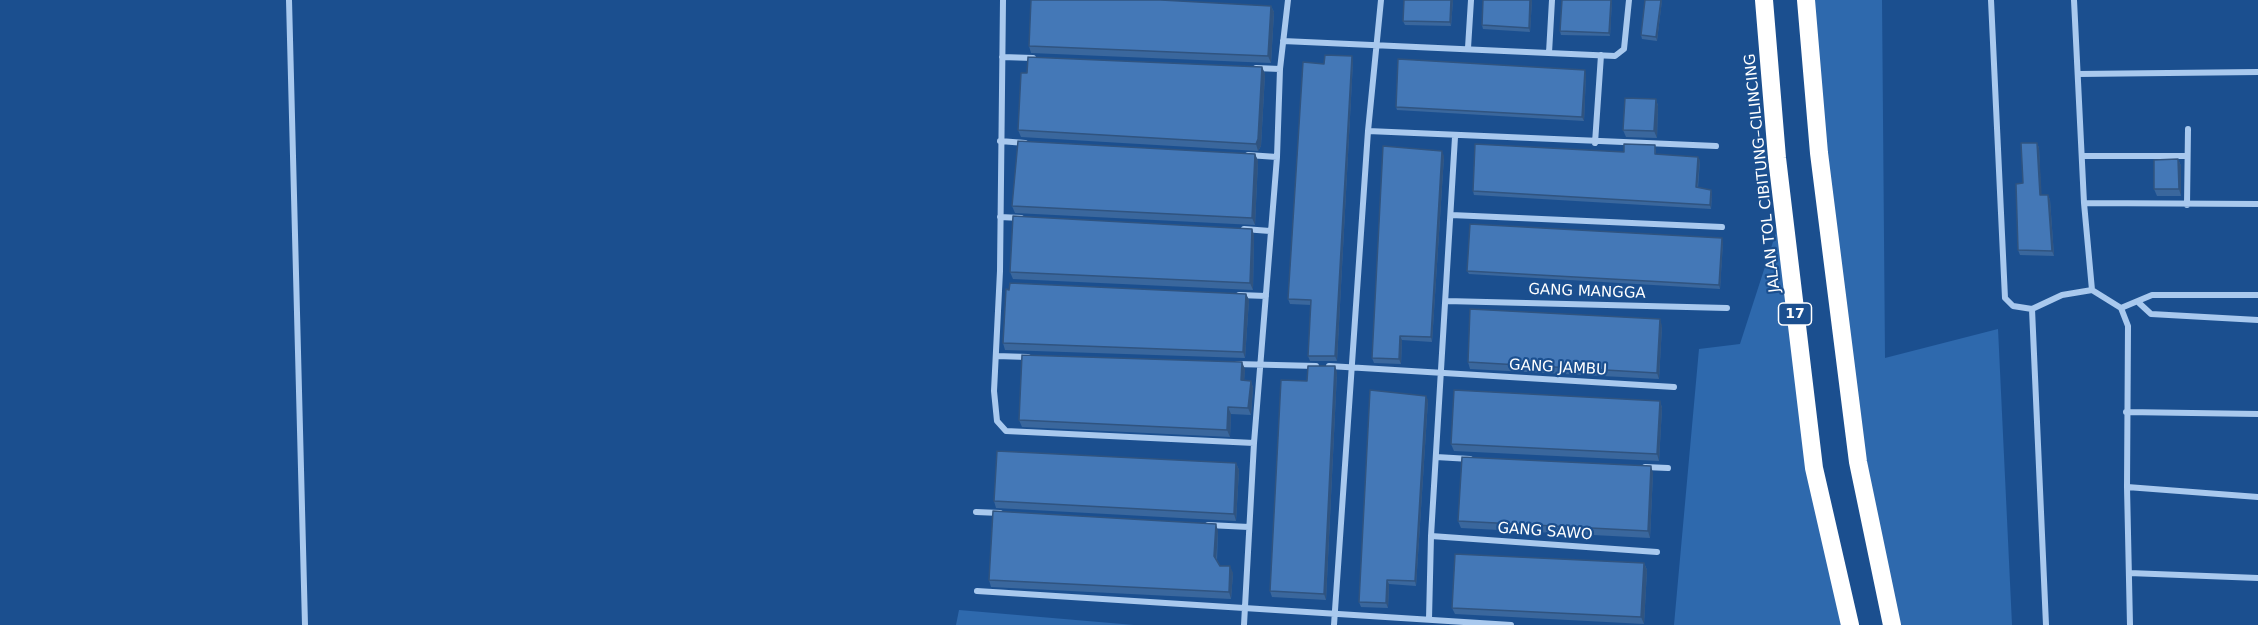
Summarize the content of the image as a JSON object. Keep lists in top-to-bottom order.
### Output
{
  "streets": {
    "highway": ["JALAN TOL CIBITUNG–CILINCING", "17"],
    "street": ["GANG MANGGA", "GANG JAMBU", "GANG SAWO"]
  }
}
